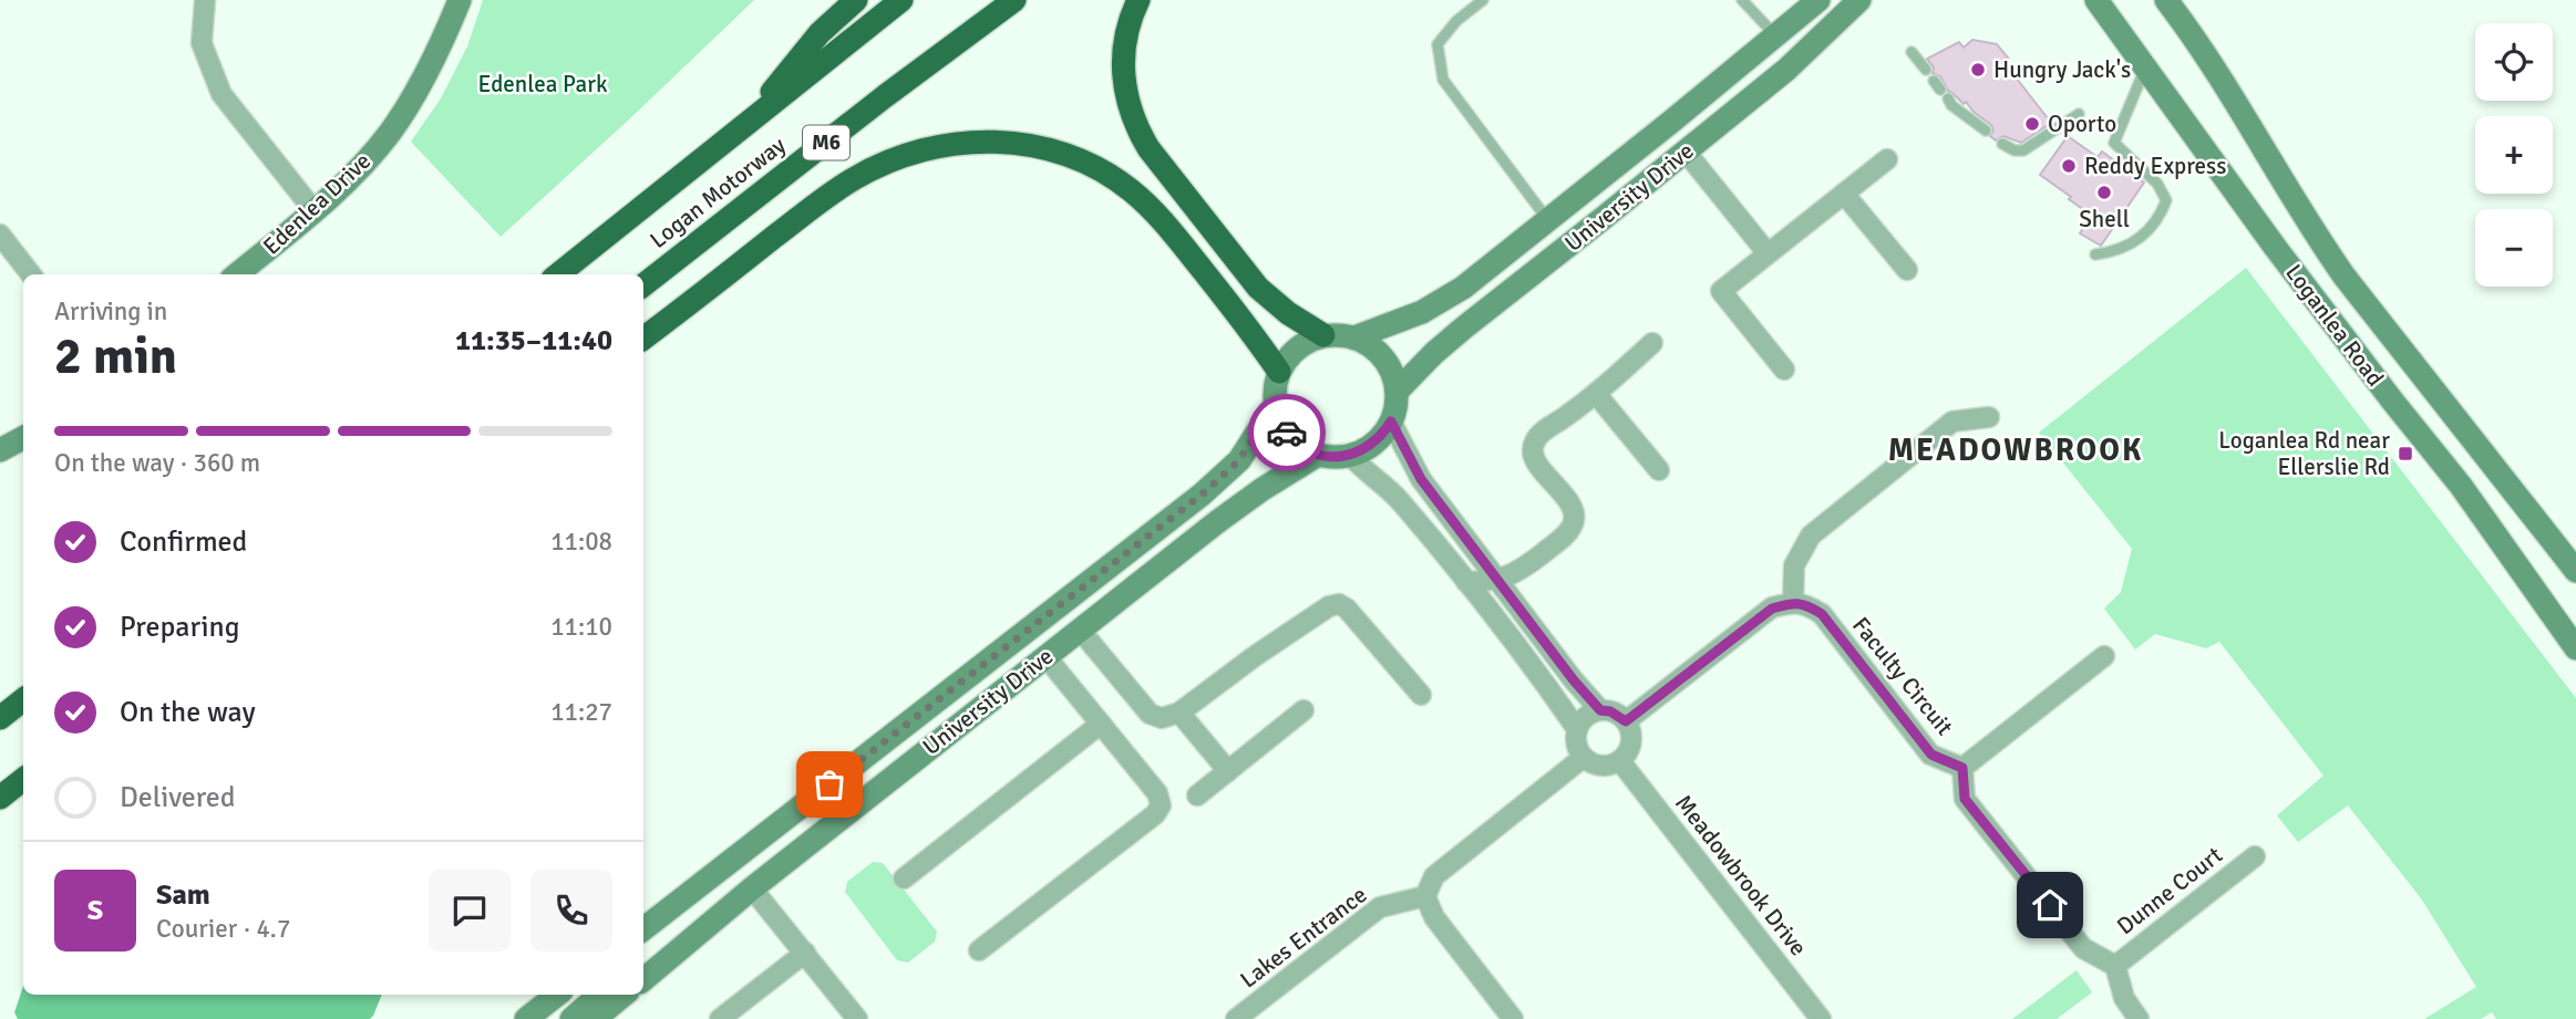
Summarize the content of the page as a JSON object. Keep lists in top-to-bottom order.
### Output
{
  "streets": {
    "highway": ["M6", "Logan Motorway"],
    "main road": ["University Drive", "Edenlea Drive", "Loganlea Road"],
    "street": [
      "Faculty Circuit",
      "Meadowbrook Drive",
      "Dunne Court",
      "Lakes Entrance"
    ]
  },
  "districts": ["MEADOWBROOK"],
  "parks": ["Edenlea Park"],
  "places": {
    "other": [
      "Hungry Jack's",
      "Oporto",
      "Reddy Express",
      "Shell"
    ],
    "transit": ["Loganlea Rd near Ellerslie Rd"]
  },
  "page": {
    "map_buttons": ["+", "−"],
    "heading": ["2 min", "Arriving in", "11:35–11:40"],
    "panel": ["Sam", "Courier · 4.7"],
    "bar": "On the way · 360 m",
    "list": [
      ["Confirmed", "11:08"],
      ["Preparing", "11:10"],
      ["On the way", "11:27"],
      "Delivered"
    ],
    "round": "S"
  }
}
